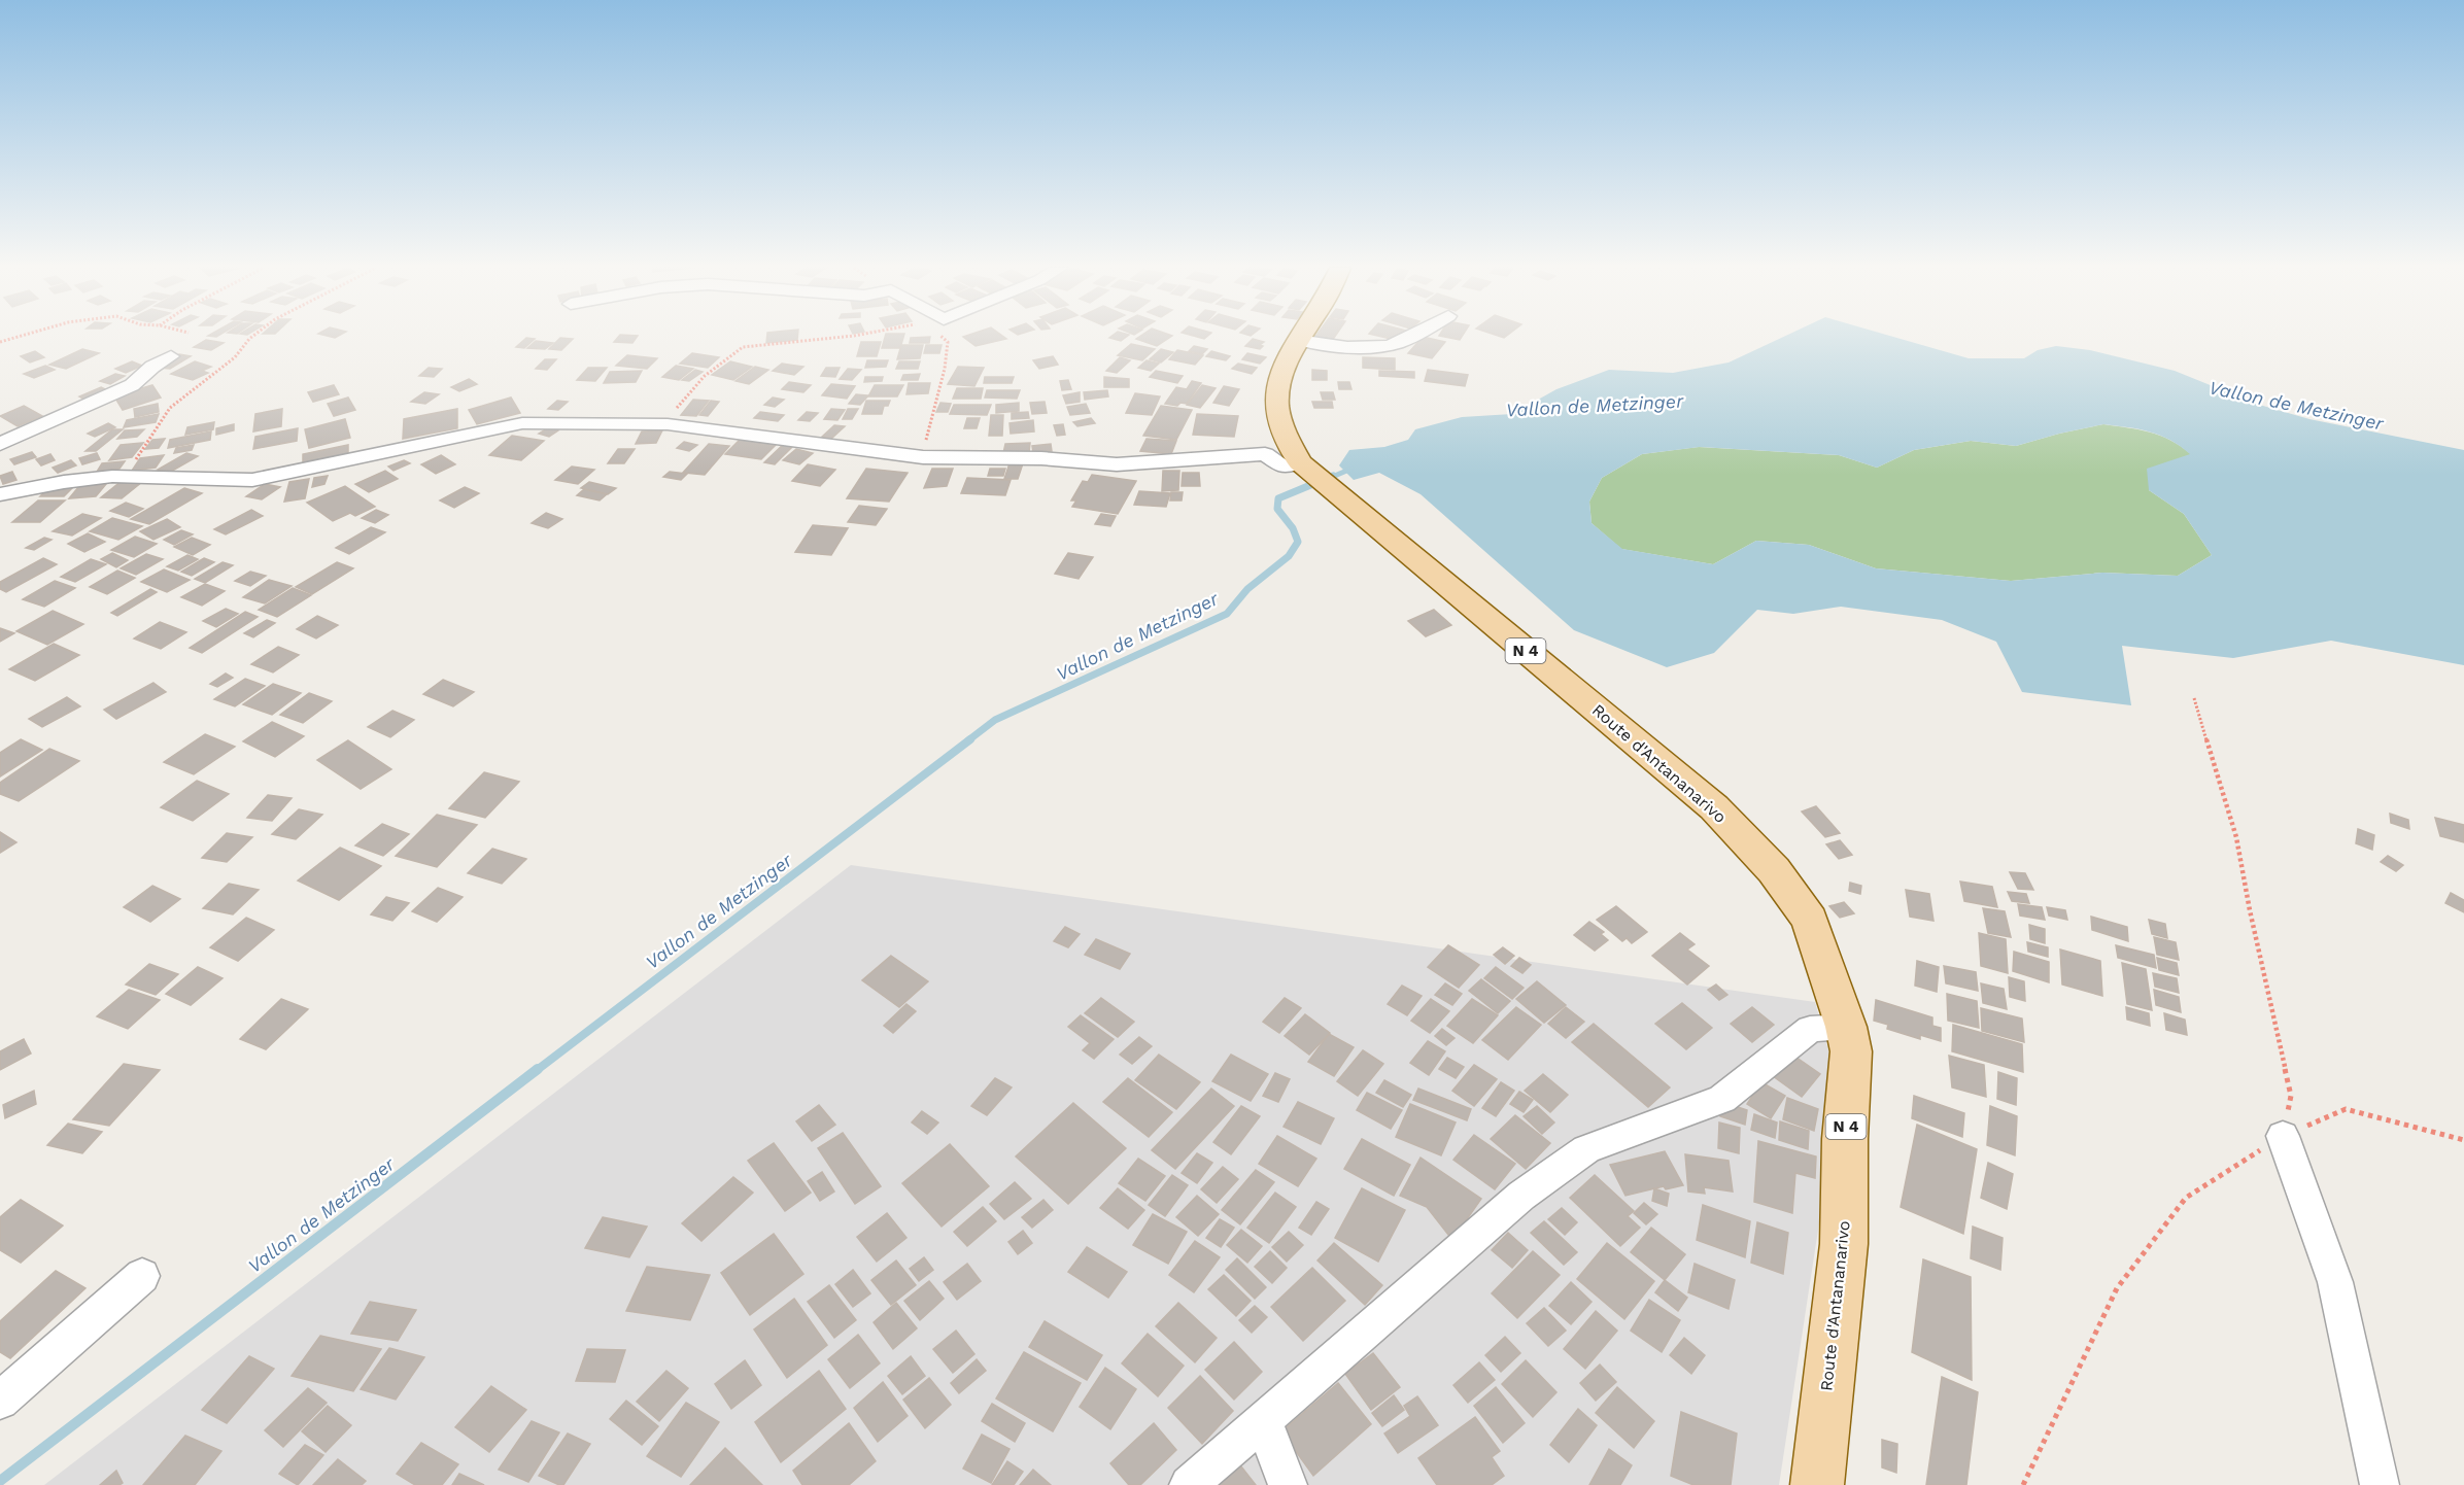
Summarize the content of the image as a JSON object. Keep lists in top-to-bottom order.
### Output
{
  "streets": {
    "main road": ["N 4", "Route d'Antananarivo"]
  },
  "crossings": [
    ["N 4", "Route d'Antananarivo"]
  ],
  "water": ["Vallon de Metzinger"]
}
